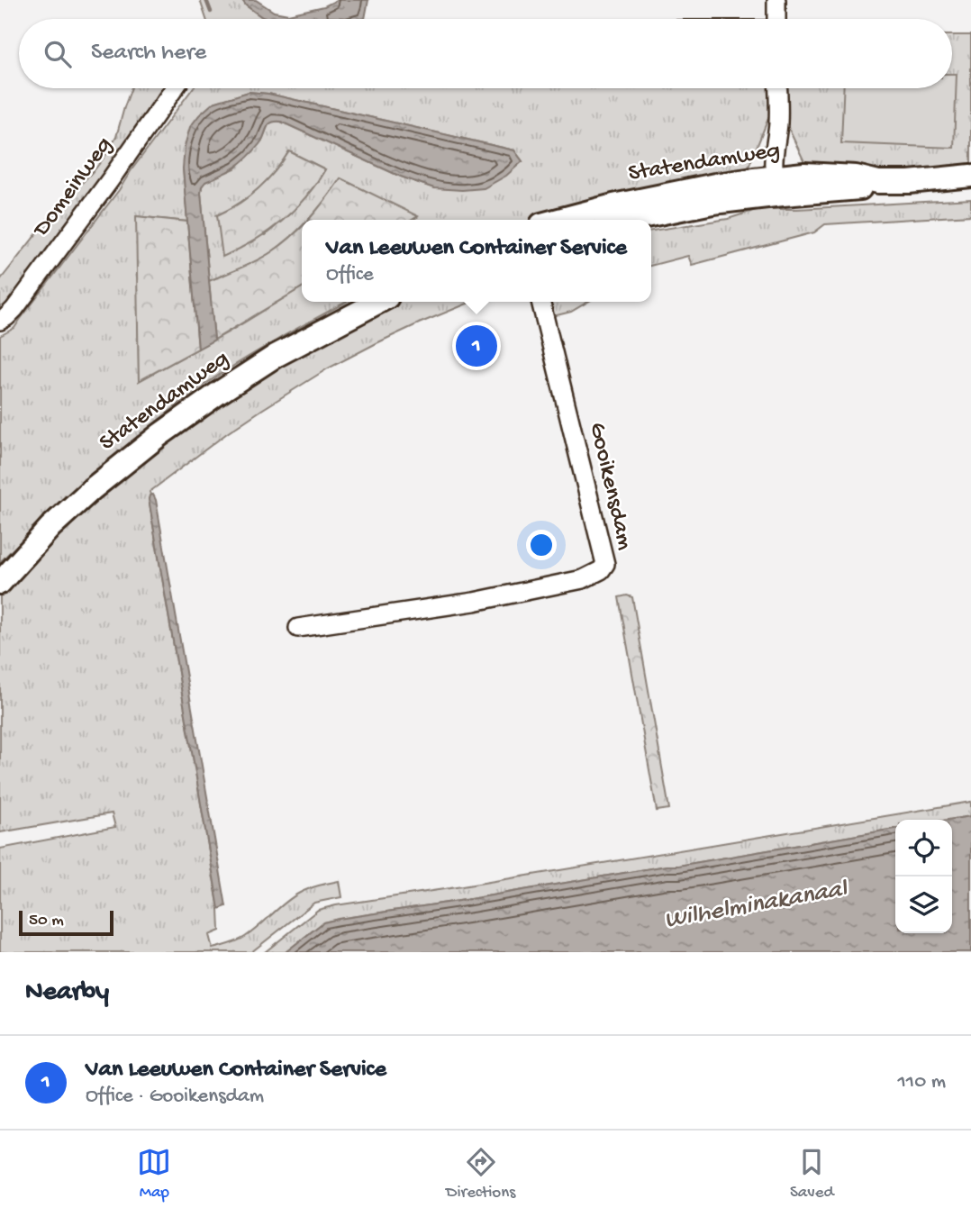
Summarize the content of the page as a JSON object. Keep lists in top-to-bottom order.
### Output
{
  "streets": {
    "main road": ["Statendamweg"],
    "street": ["Domeinweg", "Gooikensdam"]
  },
  "water": ["Wilhelminakanaal"],
  "scale_bar": "50 m",
  "page": {
    "search": "Search here",
    "popup": ["Van Leeuwen Container Service", "Office"],
    "pins": "1",
    "scale": "50 m",
    "heading": "Nearby",
    "list": [
      {
        "mark": "1",
        "name": "Van Leeuwen Container Service",
        "note": "Office · Gooikensdam",
        "value": "110 m"
      }
    ],
    "nav": ["Map", "Directions", "Saved"]
  }
}
